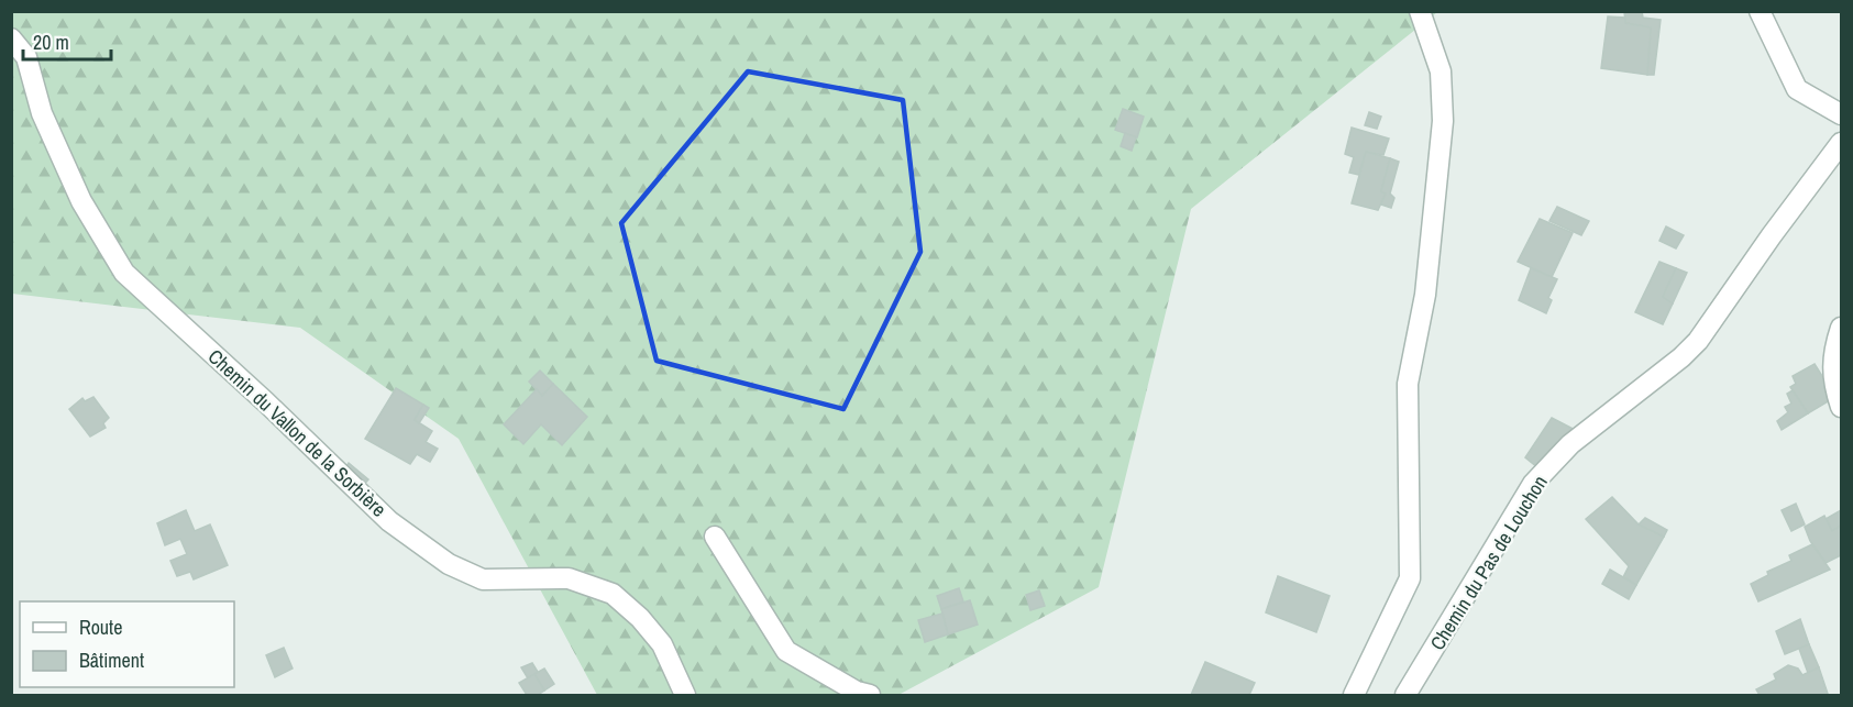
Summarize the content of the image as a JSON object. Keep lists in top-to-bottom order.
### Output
{
  "streets": {
    "street": ["Chemin du Vallon de la Sorbière", "Chemin du Pas de Louchon"]
  },
  "legend": ["Route", "Bâtiment"],
  "scale_bar": "20 m"
}
